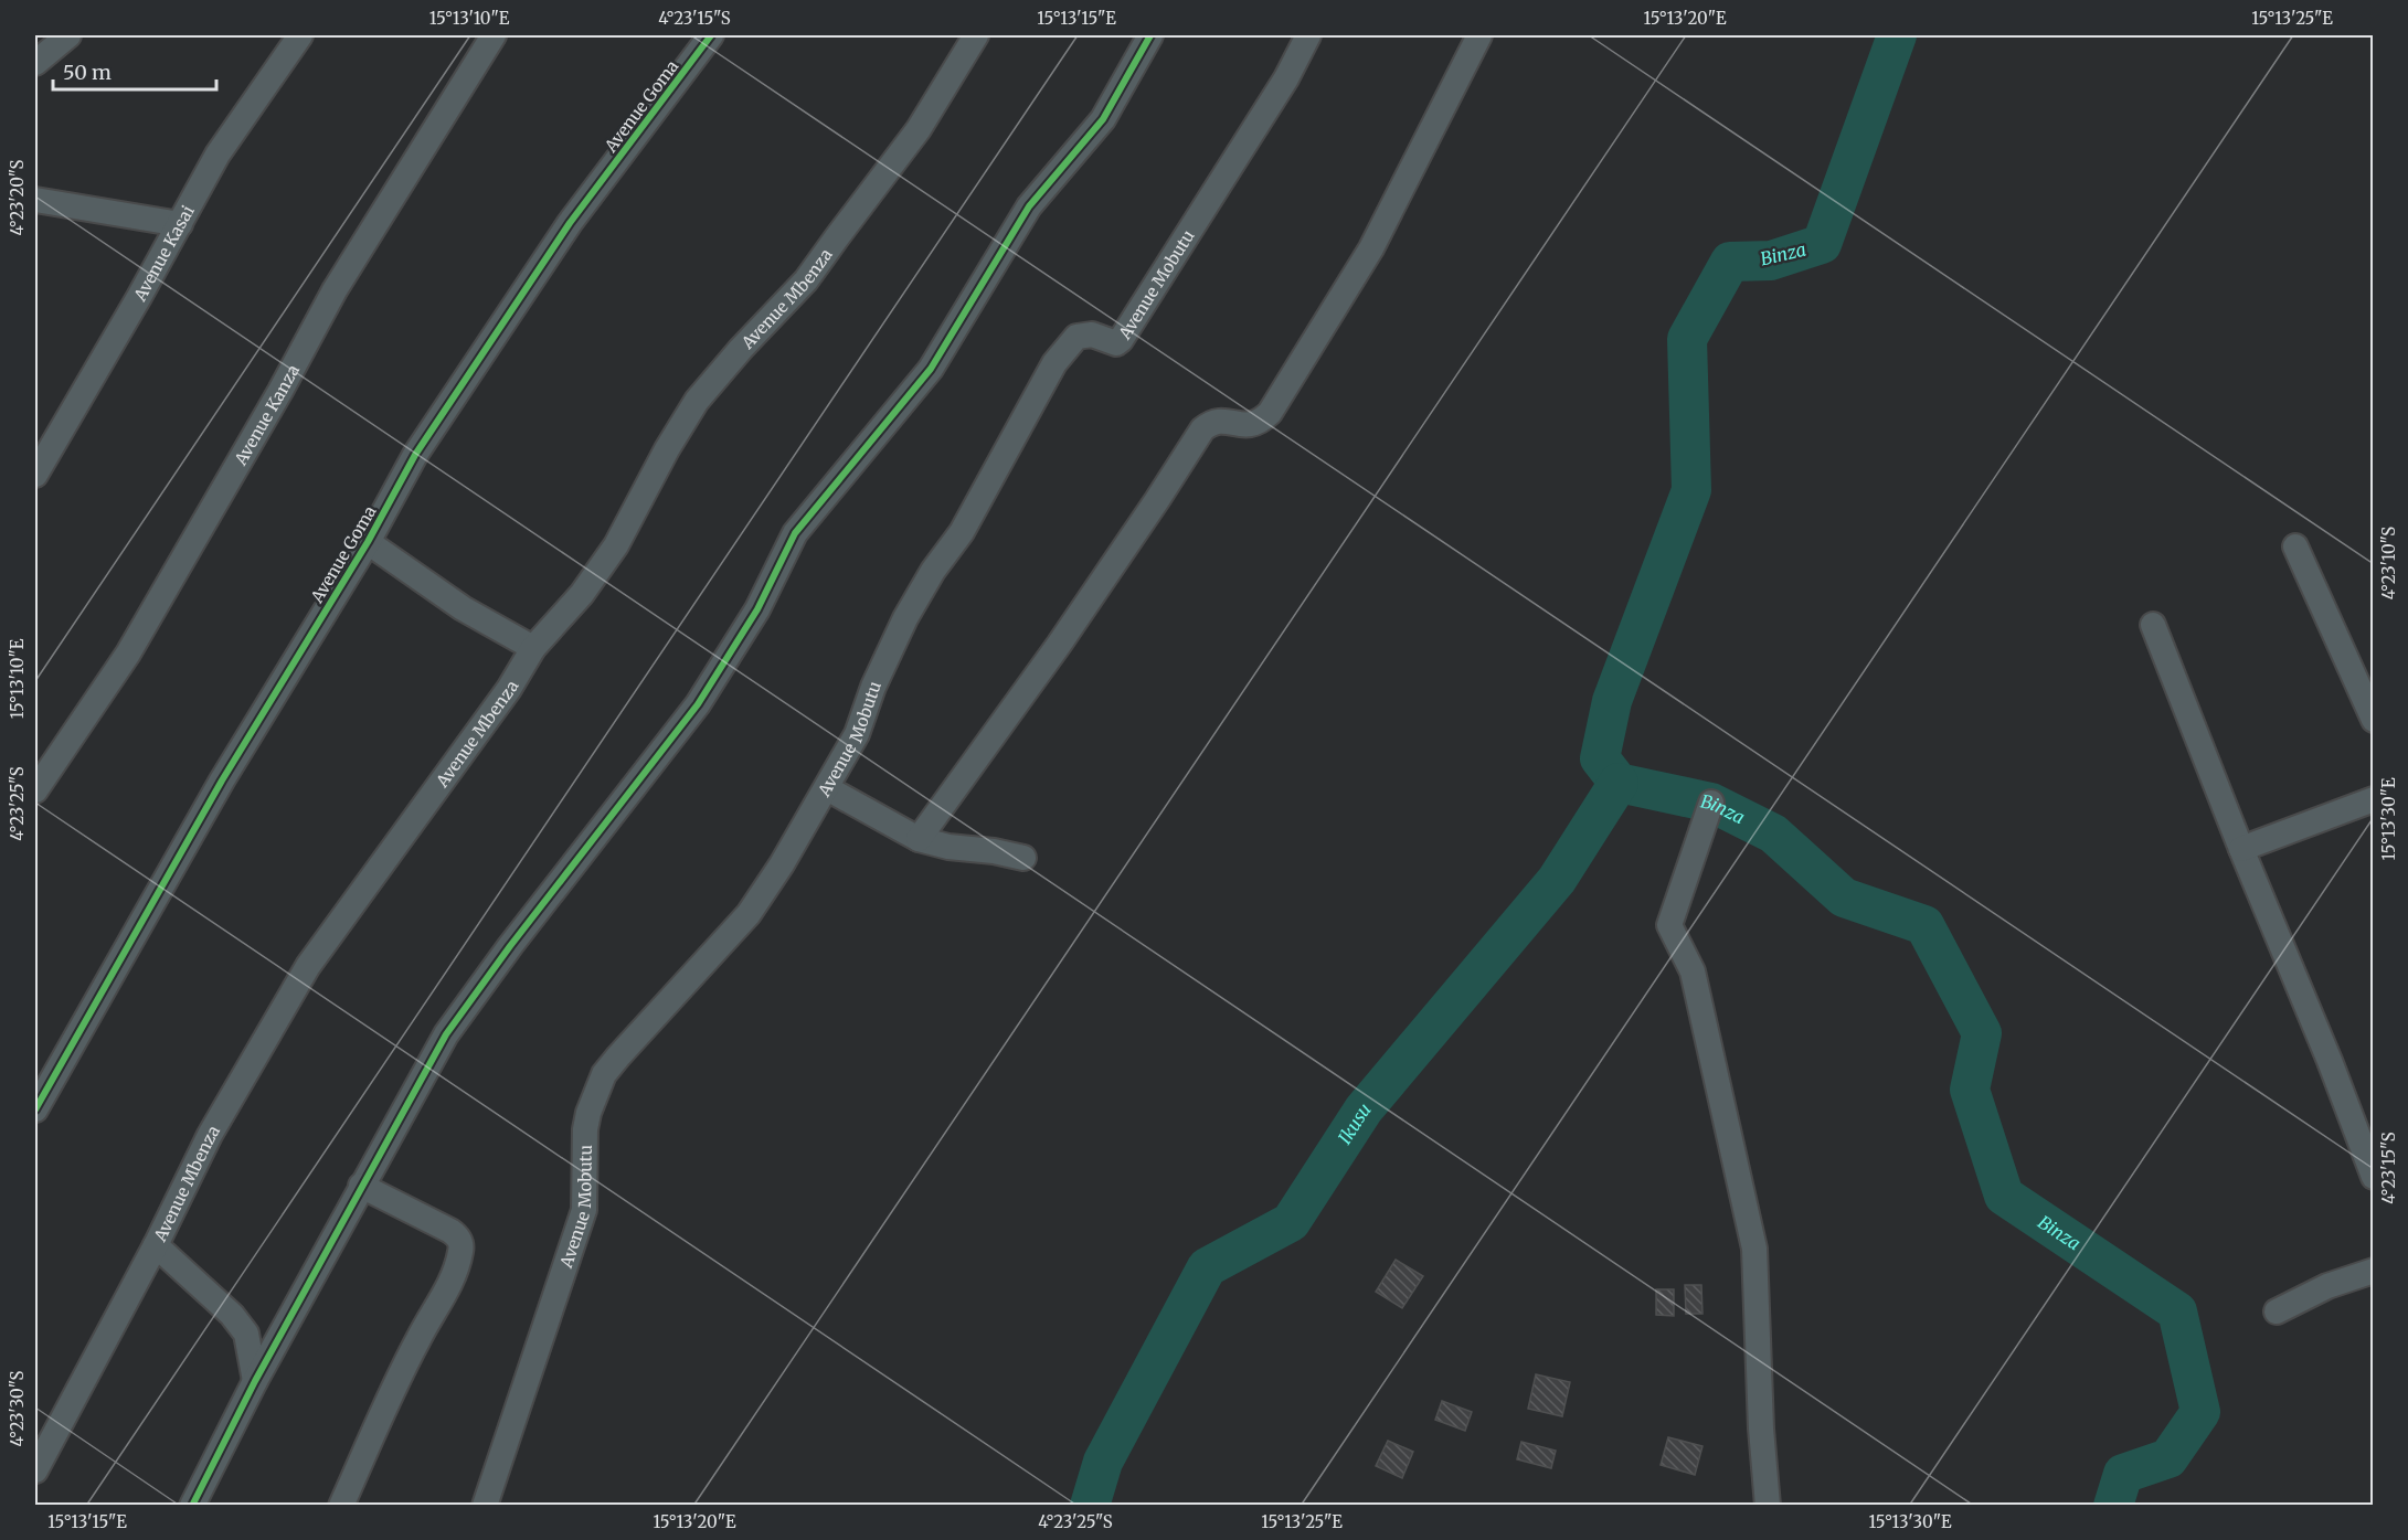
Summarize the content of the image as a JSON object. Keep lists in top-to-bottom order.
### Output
{
  "streets": {
    "street": [
      "Avenue Goma",
      "Avenue Kasai",
      "Avenue Mobutu",
      "Avenue Mbenza",
      "Avenue Kanza"
    ]
  },
  "water": ["Binza", "Ikusu"],
  "scale_bar": "50 m",
  "coordinates": [
    "15°13'10\"E",
    "4°23'15\"S",
    "15°13'15\"E",
    "15°13'20\"E",
    "15°13'25\"E",
    "4°23'20\"S",
    "4°23'10\"S",
    "4°23'25\"S",
    "15°13'30\"E",
    "4°23'30\"S"
  ]
}
